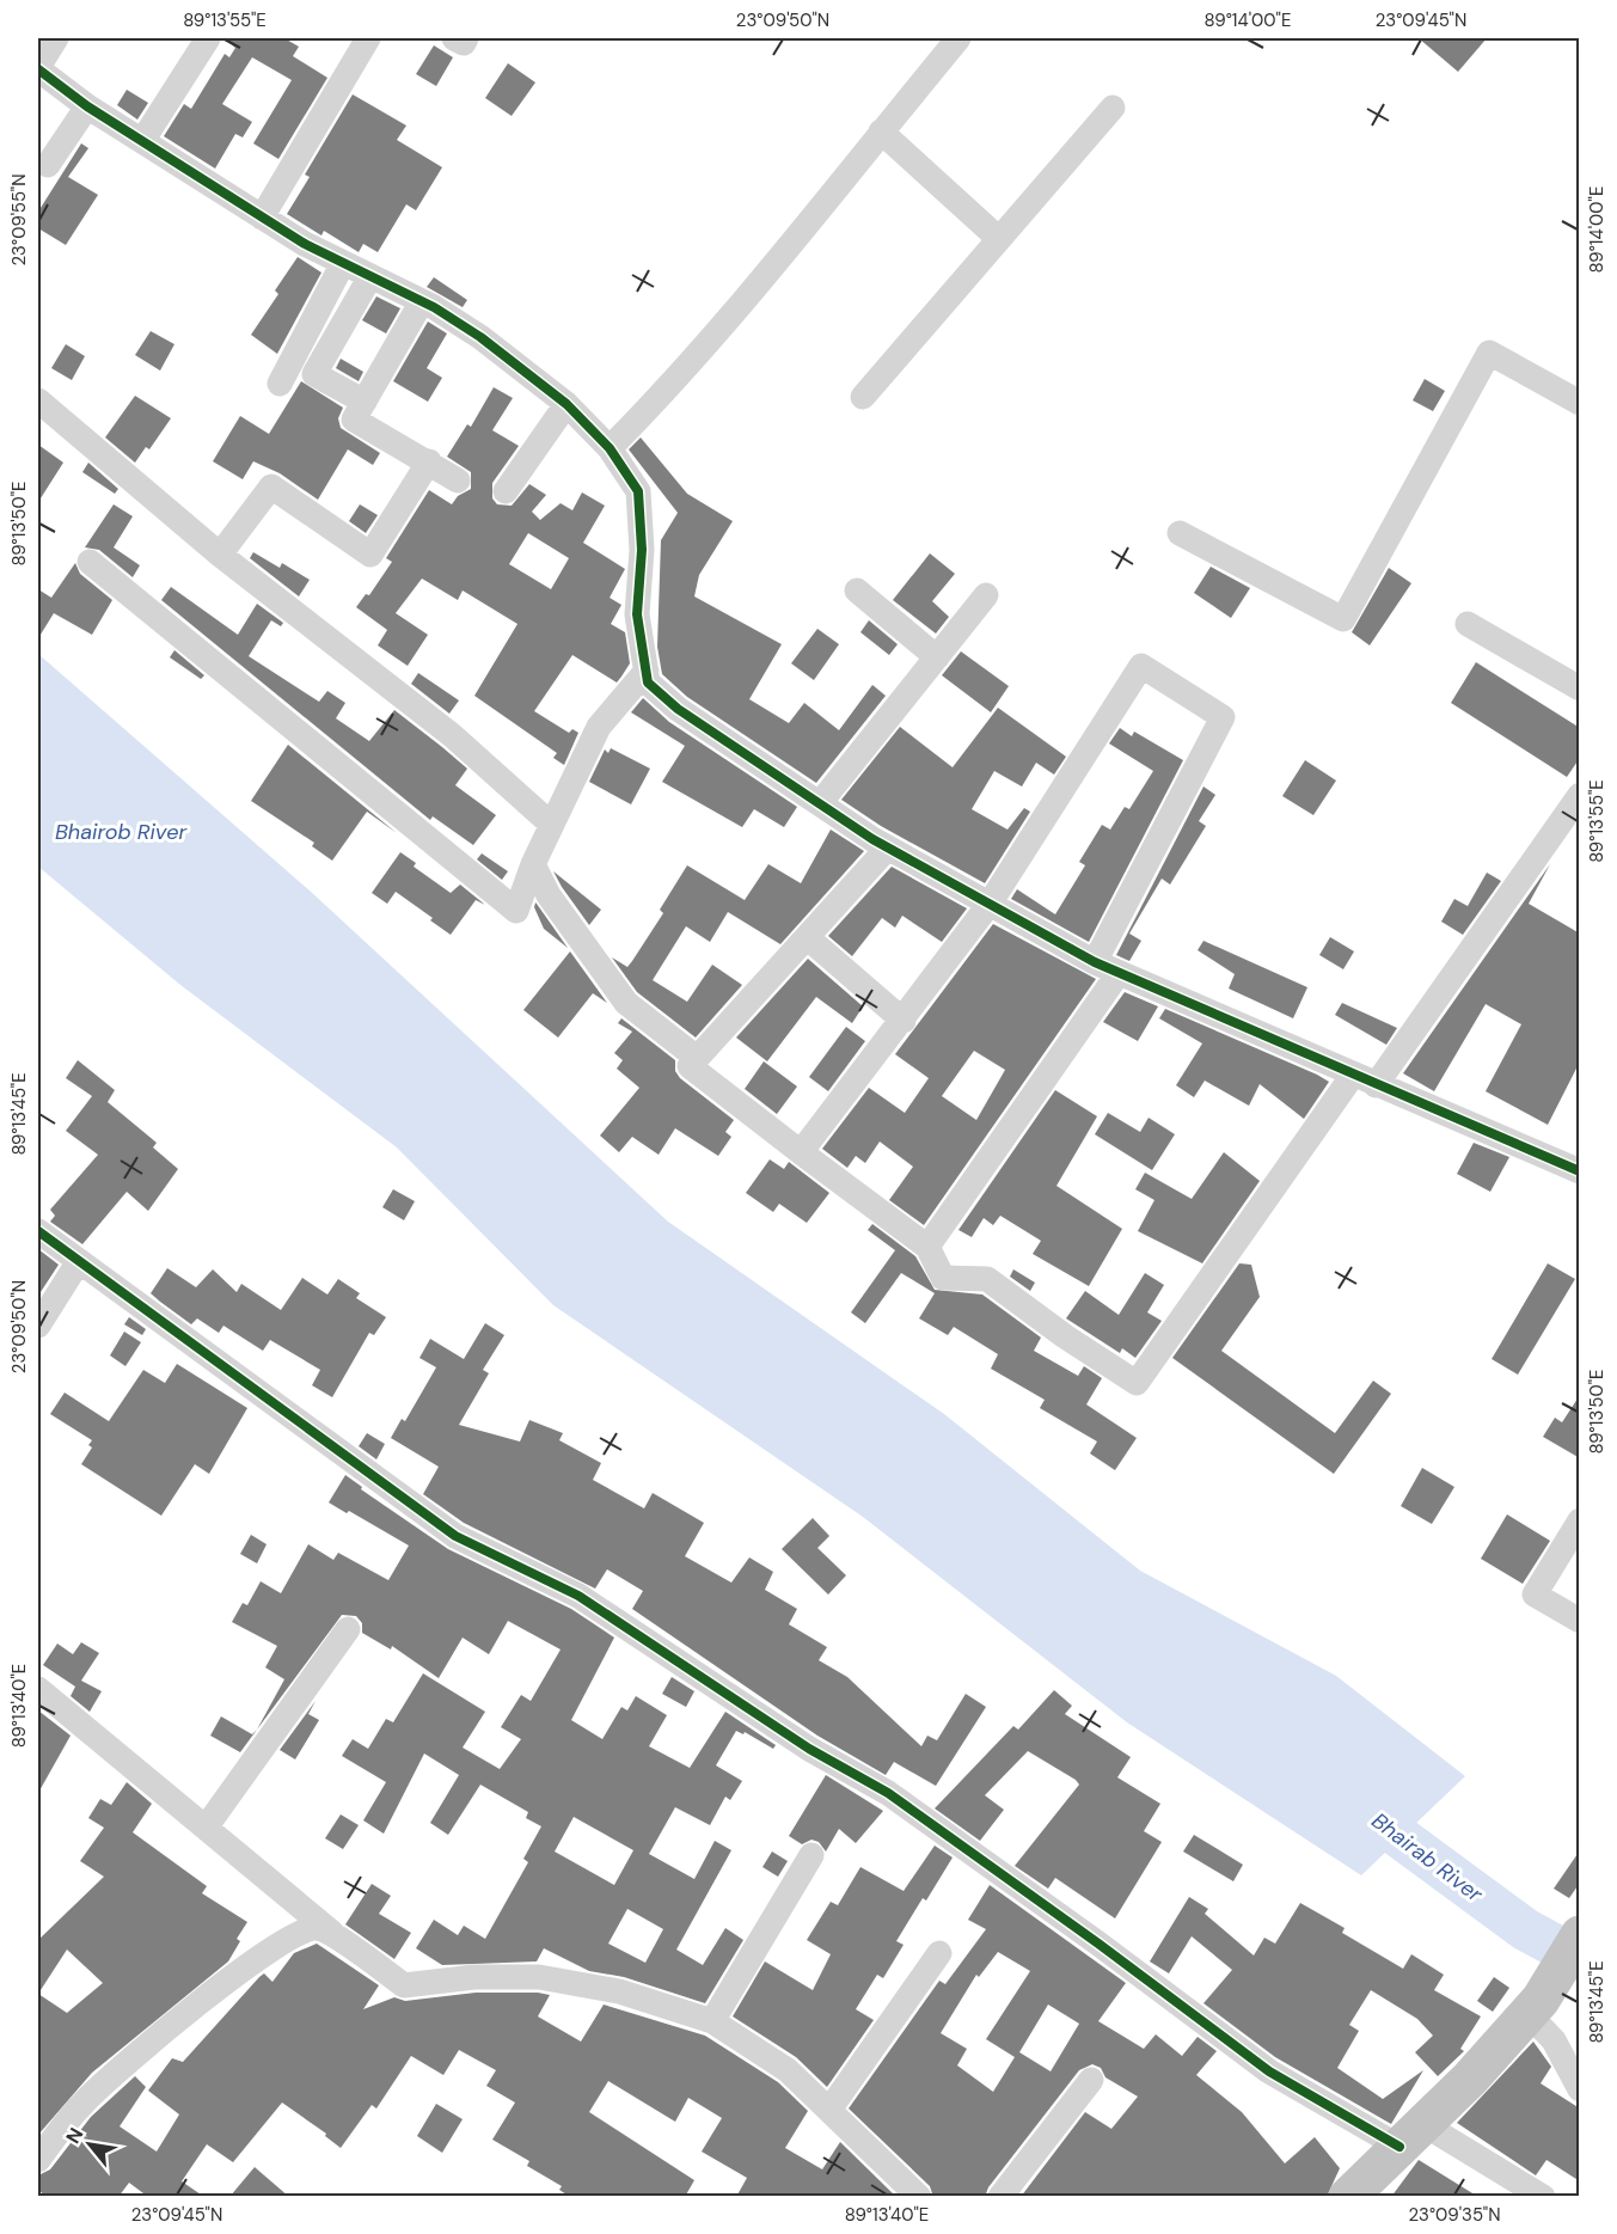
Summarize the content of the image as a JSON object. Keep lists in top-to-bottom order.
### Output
{
  "water": ["Bhairob River", "Bhairab River"],
  "north": "top left",
  "coordinates": [
    "89°13'55\"E",
    "23°09'50\"N",
    "89°14'00\"E",
    "23°09'45\"N",
    "23°09'55\"N",
    "89°13'50\"E",
    "89°13'45\"E",
    "89°13'40\"E",
    "23°09'35\"N"
  ]
}
